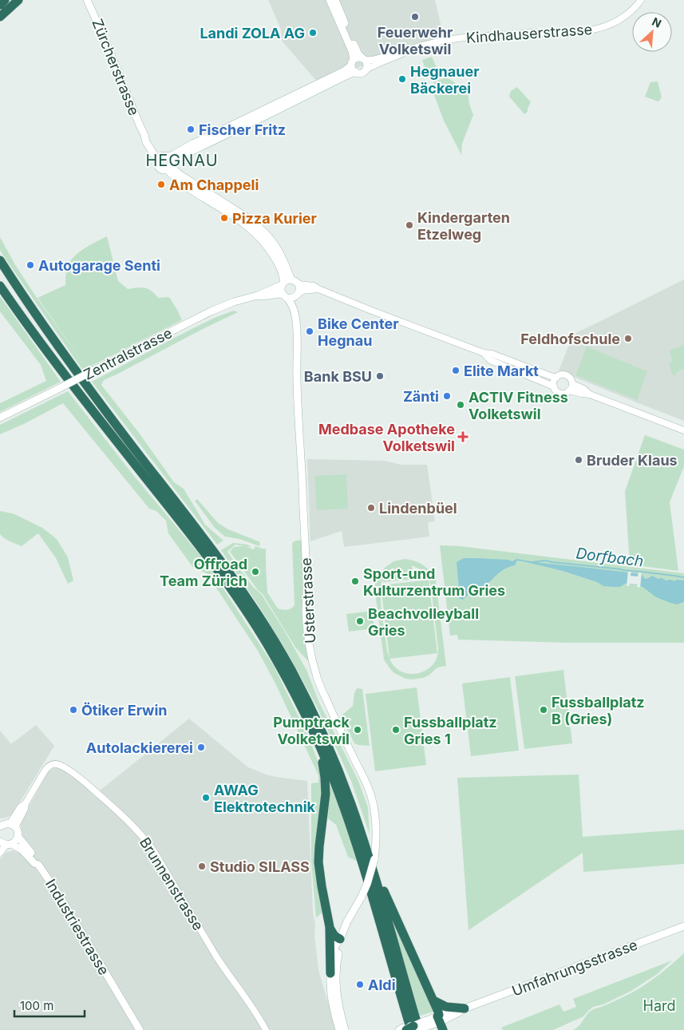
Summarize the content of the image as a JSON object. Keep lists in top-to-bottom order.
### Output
{
  "streets": {
    "main road": [
      "Kindhauserstrasse",
      "Zürcherstrasse",
      "Zentralstrasse",
      "Usterstrasse",
      "Industriestrasse",
      "Umfahrungsstrasse"
    ],
    "street": ["Brunnenstrasse"]
  },
  "crossings": [
    ["Kindhauserstrasse", "Zürcherstrasse"],
    ["Kindhauserstrasse", "Usterstrasse"],
    ["Zürcherstrasse", "Usterstrasse"],
    ["Zentralstrasse", "Usterstrasse"],
    ["Brunnenstrasse", "Industriestrasse"]
  ],
  "districts": ["HEGNAU"],
  "water": ["Dorfbach"],
  "parks": ["Hard"],
  "places": {
    "other": [
      "Feuerwehr Volketswil",
      "Landi ZOLA AG",
      "Hegnauer Bäckerei",
      "Fischer Fritz",
      "Am Chappeli",
      "Pizza Kurier",
      "Kindergarten Etzelweg",
      "Autogarage Senti",
      "Bike Center Hegnau",
      "Feldhofschule",
      "Elite Markt",
      "Bank BSU",
      "Zänti",
      "ACTIV Fitness Volketswil",
      "Bruder Klaus",
      "Lindenbüel",
      "Offroad Team Zürich",
      "Sport-und Kulturzentrum Gries",
      "Beachvolleyball Gries",
      "Ötiker Erwin",
      "Fussballplatz B (Gries)",
      "Pumptrack Volketswil",
      "Fussballplatz Gries 1",
      "Autolackiererei",
      "AWAG Elektrotechnik",
      "Studio SILASS",
      "Aldi"
    ],
    "health": ["Medbase Apotheke Volketswil"]
  },
  "scale_bar": "100 m",
  "north": "top right"
}
